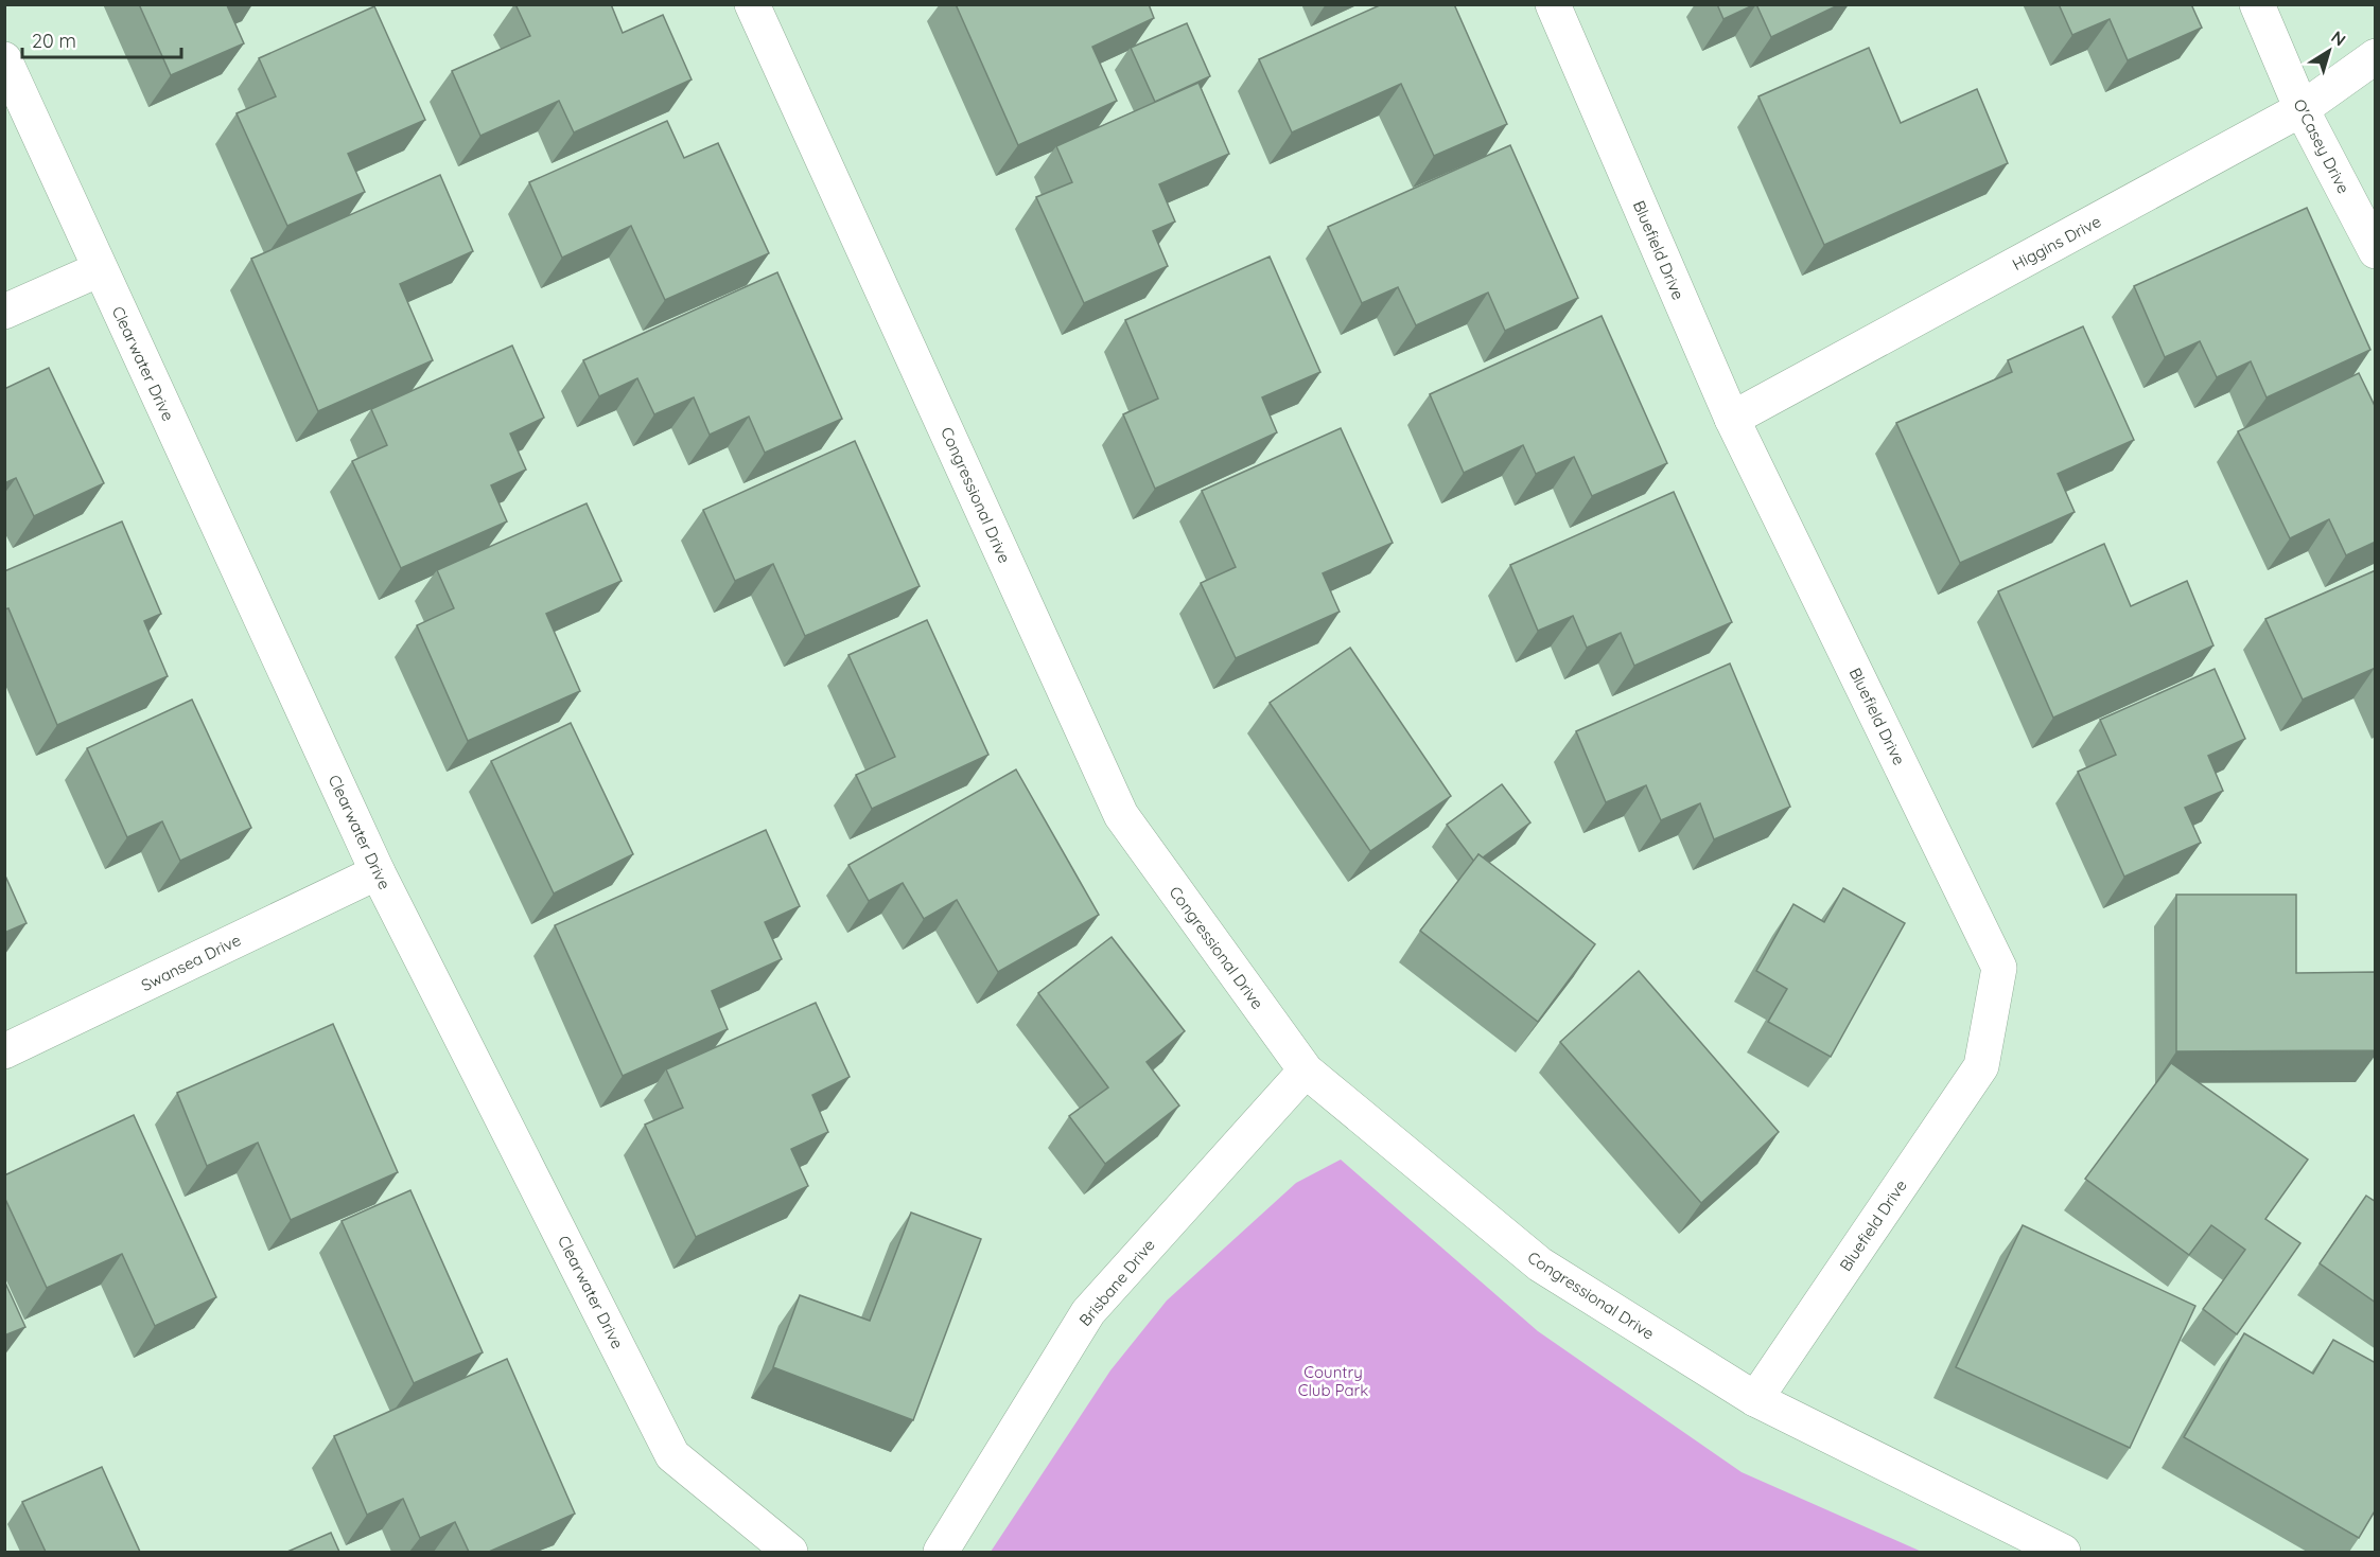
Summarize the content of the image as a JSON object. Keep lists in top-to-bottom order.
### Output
{
  "streets": {
    "street": [
      "O'Casey Drive",
      "Higgins Drive",
      "Bluefield Drive",
      "Clearwater Drive",
      "Congressional Drive",
      "Swansea Drive",
      "Brisbane Drive"
    ]
  },
  "crossings": [
    ["O'Casey Drive", "Higgins Drive"],
    ["Higgins Drive", "Bluefield Drive"],
    ["Bluefield Drive", "Congressional Drive"],
    ["Clearwater Drive", "Swansea Drive"],
    ["Congressional Drive", "Brisbane Drive"]
  ],
  "parks": ["Country Club Park"],
  "scale_bar": "20 m",
  "north": "top right"
}
